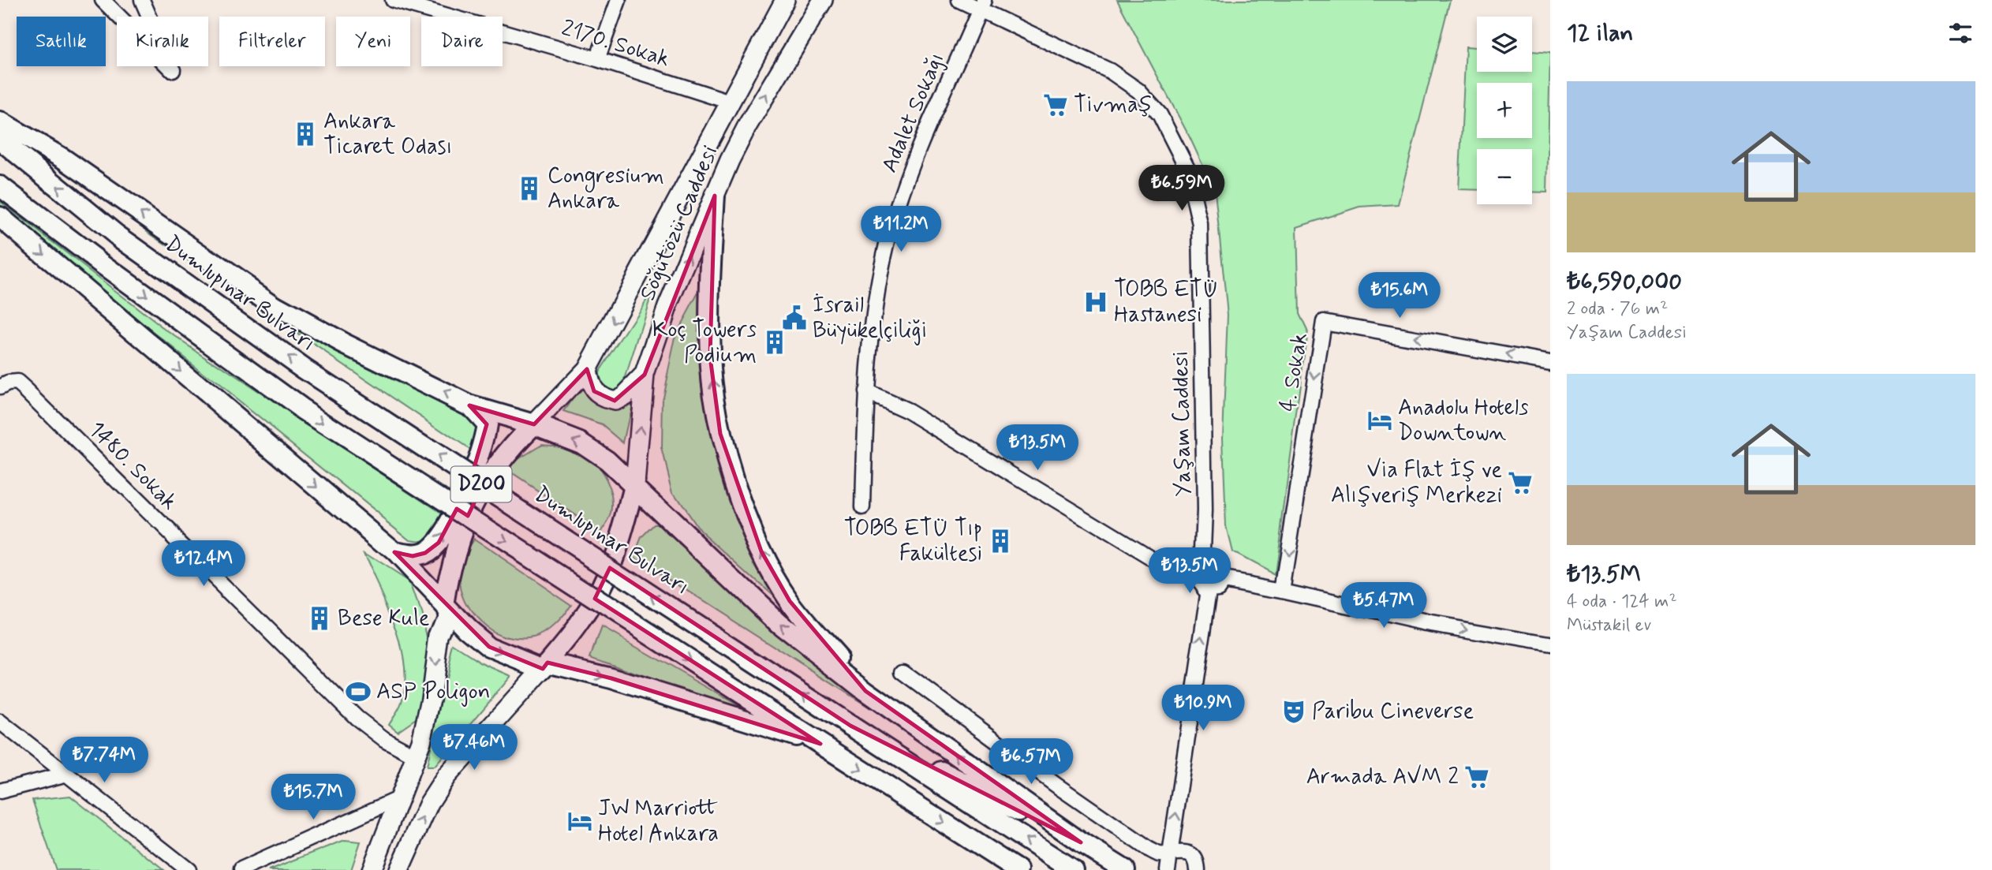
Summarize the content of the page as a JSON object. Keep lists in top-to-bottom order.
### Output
{
  "streets": {
    "highway": ["Dumlupınar Bulvarı", "D200"],
    "main road": ["Söğütözü Caddesi"],
    "street": [
      "2170. Sokak",
      "Adalet Sokağı",
      "4. Sokak",
      "Yaşam Caddesi",
      "1480. Sokak"
    ]
  },
  "crossings": [
    ["2170. Sokak", "Söğütözü Caddesi"],
    ["Adalet Sokağı", "Yaşam Caddesi"],
    ["Söğütözü Caddesi", "Dumlupınar Bulvarı"]
  ],
  "places": {
    "supermarket": ["Tivmaş", "Via Flat İş ve Alışveriş Merkezi", "Armada AVM 2"],
    "building": [
      "Ankara Ticaret Odası",
      "Congresium Ankara",
      "Koç Towers Podium",
      "TOBB ETÜ Tıp Fakültesi",
      "Bese Kule"
    ],
    "hospital": ["TOBB ETÜ Hastanesi"],
    "public building": ["İsrail Büyükelçiliği"],
    "hotel": ["Anadolu Hotels Downtown", "JW Marriott Hotel Ankara"],
    "sports": ["ASP Poligon"],
    "theatre": ["Paribu Cineverse"]
  },
  "page": {
    "heading": "12 ilan",
    "map_buttons": ["+", "−"],
    "chip": [
      "Satılık",
      "Kiralık",
      "Filtreler",
      "Yeni",
      "Daire"
    ],
    "list": [
      {
        "name": "₺6,590,000",
        "note": "2 oda · 76 m² · Yaşam Caddesi"
      },
      {
        "name": "₺13.5M",
        "note": "4 oda · 124 m² · Müstakil ev"
      }
    ],
    "price": [
      "₺6.59M",
      "₺11.2M",
      "₺15.6M",
      "₺13.5M",
      "₺12.4M",
      "₺13.5M",
      "₺5.47M",
      "₺10.9M",
      "₺7.46M",
      "₺7.74M",
      "₺6.57M",
      "₺15.7M"
    ]
  }
}
